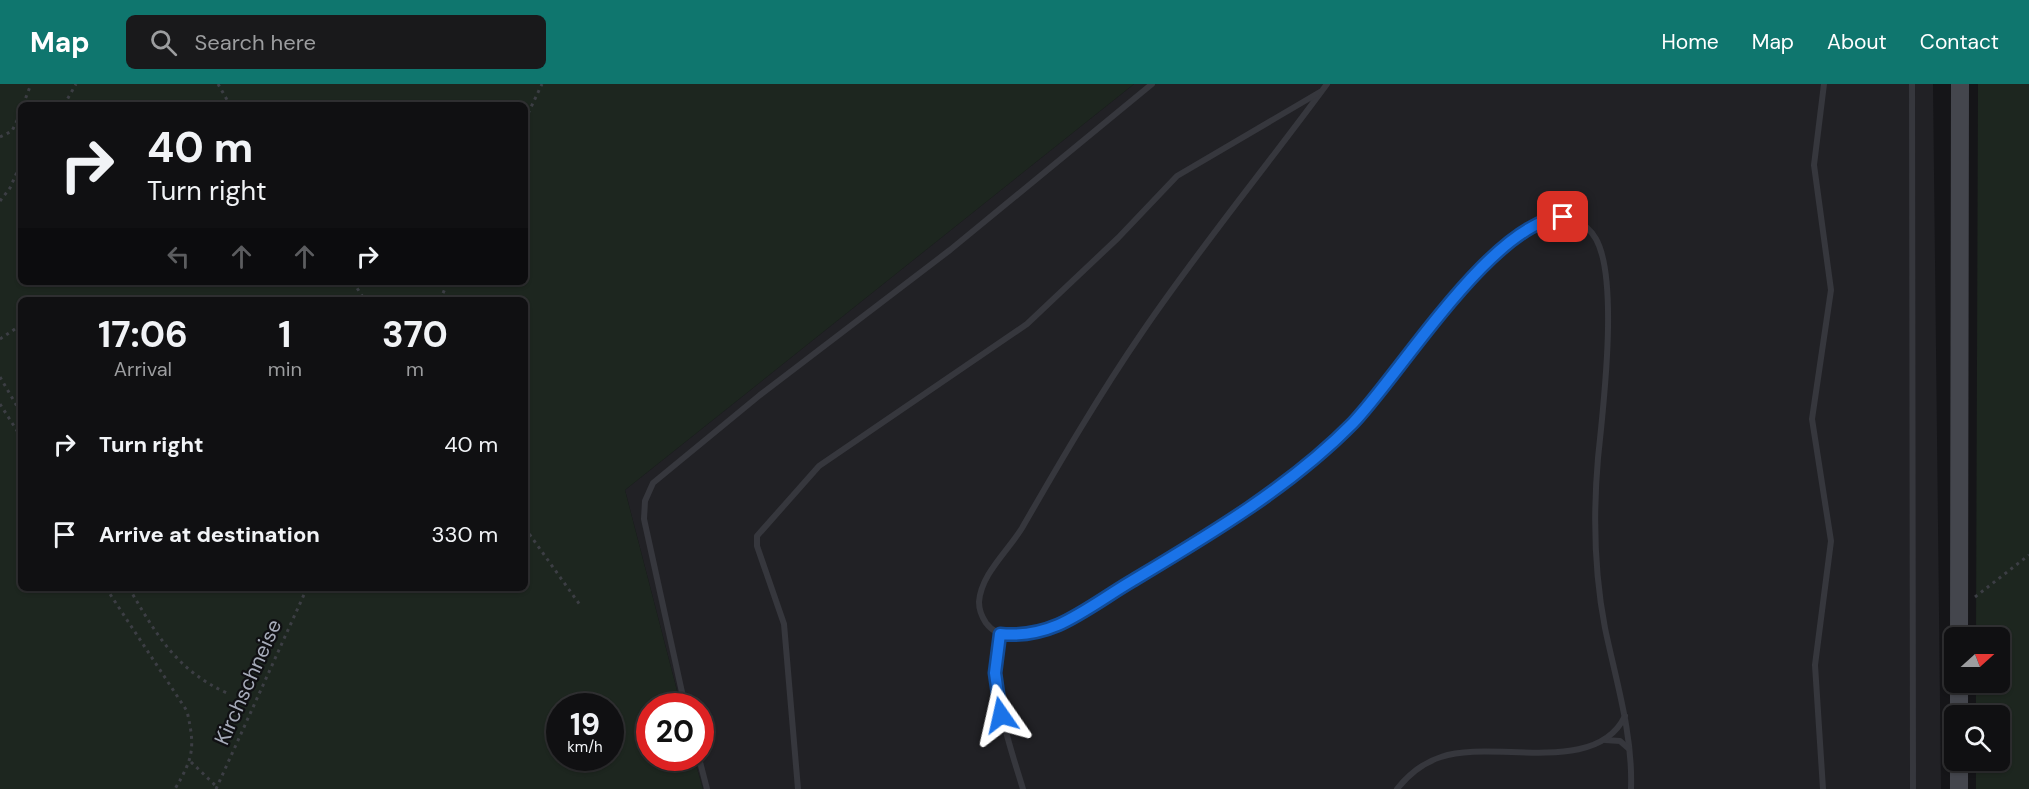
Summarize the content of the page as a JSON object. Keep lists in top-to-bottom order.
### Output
{
  "streets": {
    "path": ["Kirchschneise"]
  },
  "north": "right",
  "page": {
    "header": "Map",
    "search": "Search here",
    "nav": [
      "Home",
      "Map",
      "About",
      "Contact"
    ],
    "turn": ["40 m", "Turn right"],
    "eta": [
      "17:06",
      "Arrival",
      "1",
      "min",
      "370",
      "m"
    ],
    "list": [
      {
        "name": "Turn right",
        "value": "40 m"
      },
      {
        "name": "Arrive at destination",
        "value": "330 m"
      }
    ],
    "speed": "19 km/h",
    "limit": "20"
  }
}
